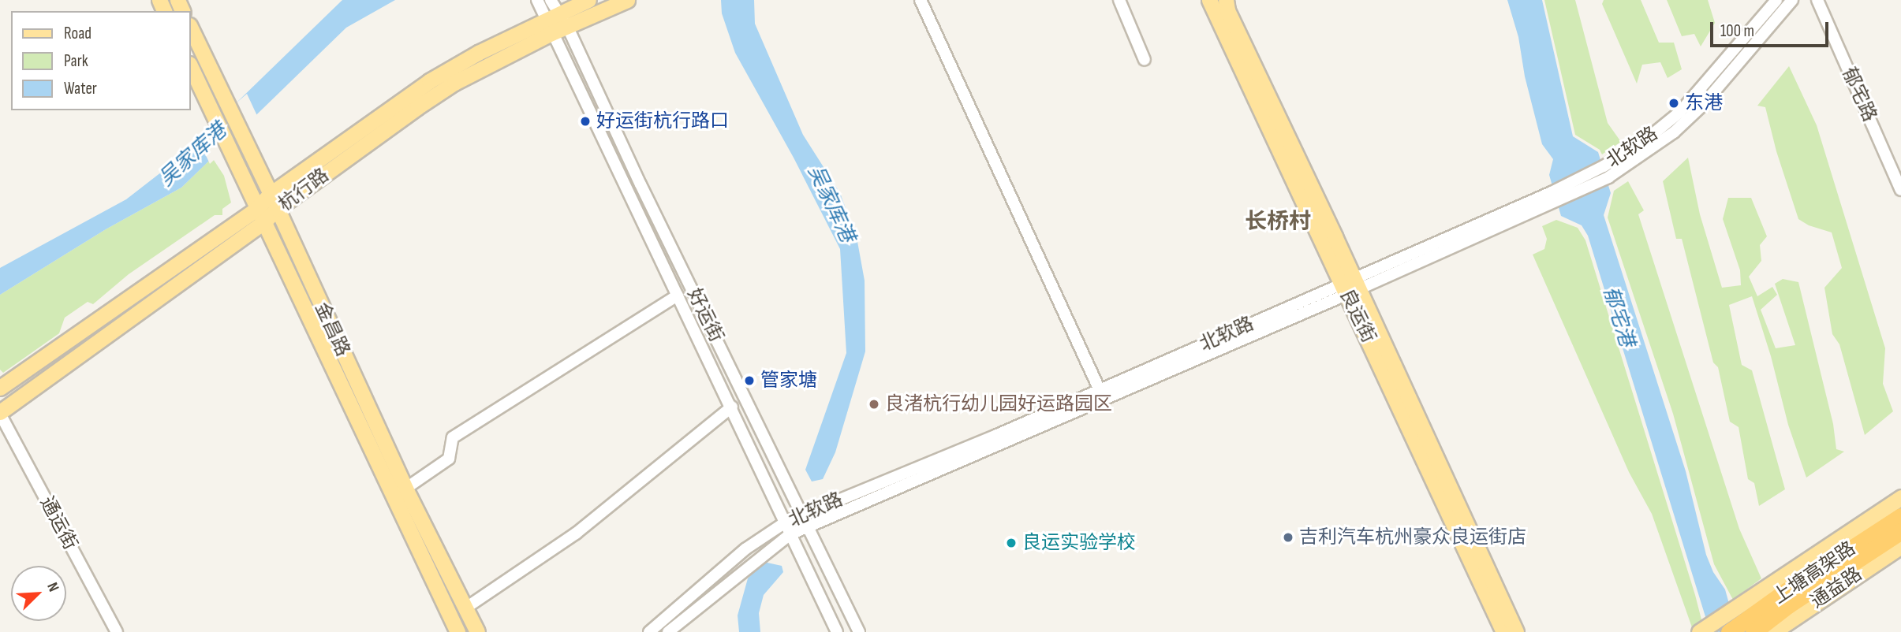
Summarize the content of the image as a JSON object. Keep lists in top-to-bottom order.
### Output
{
  "streets": {
    "highway": ["上塘高架路"],
    "main road": [
      "杭行路",
      "良运街",
      "金昌路",
      "通益路"
    ],
    "street": [
      "郁宅路",
      "北软路",
      "好运街",
      "通运街"
    ]
  },
  "crossings": [
    ["北软路", "好运街"],
    ["北软路", "良运街"],
    ["杭行路", "好运街"],
    ["杭行路", "金昌路"],
    ["杭行路", "通运街"]
  ],
  "districts": ["长桥村"],
  "water": ["吴家库港", "郁宅港"],
  "places": [
    "东港",
    "好运街杭行路口",
    "管家塘",
    "良渚杭行幼儿园好运路园区",
    "吉利汽车杭州豪众良运街店",
    "良运实验学校"
  ],
  "legend": ["Road", "Park", "Water"],
  "scale_bar": "100 m",
  "north": "top right"
}
